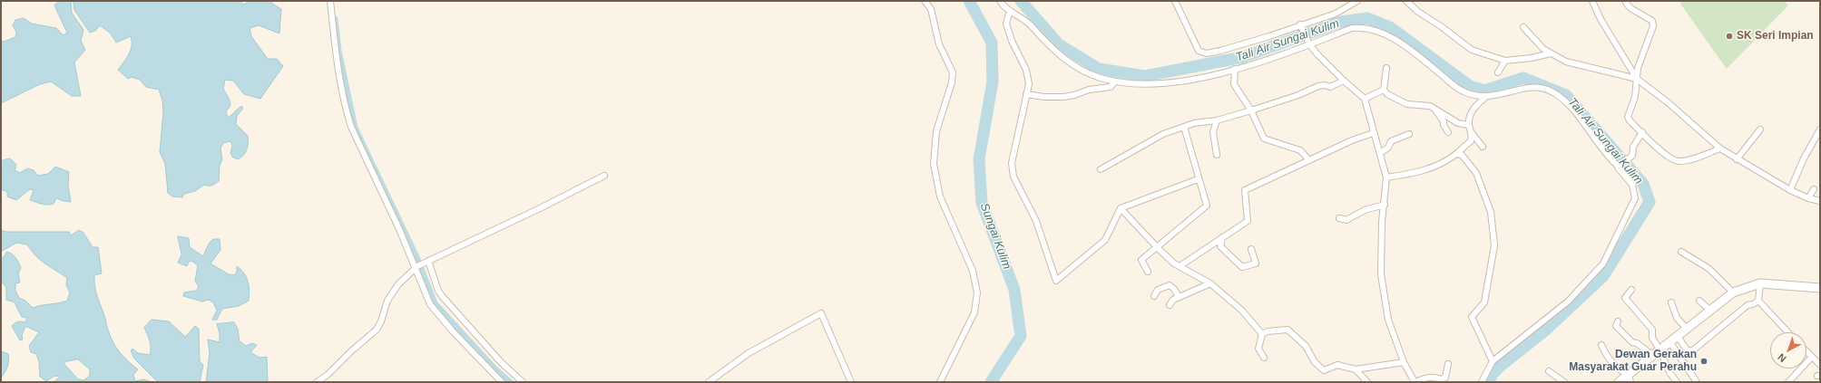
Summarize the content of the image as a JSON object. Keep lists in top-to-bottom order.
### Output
{
  "water": ["Tali Air Sungai Kulim", "Sungai Kulim"],
  "places": ["SK Seri Impian", "Dewan Gerakan Masyarakat Guar Perahu"],
  "north": "bottom left"
}
